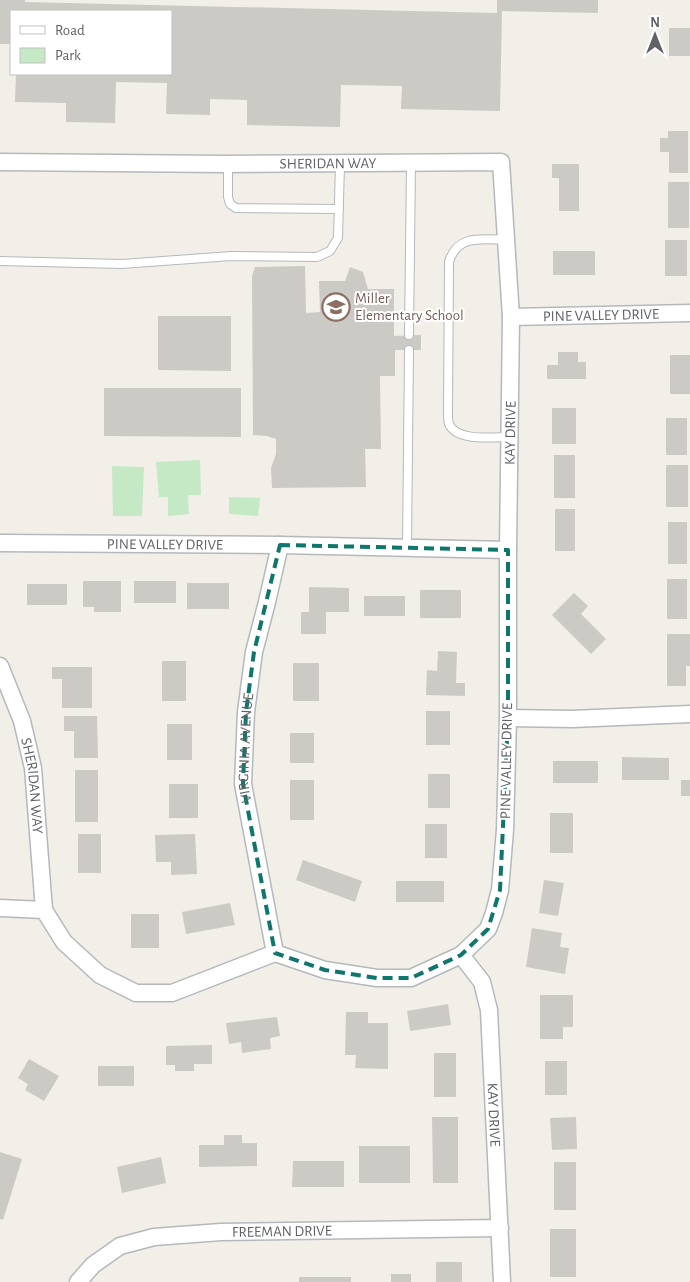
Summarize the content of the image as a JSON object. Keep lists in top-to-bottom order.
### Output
{
  "streets": {
    "street": [
      "SHERIDAN WAY",
      "PINE VALLEY DRIVE",
      "KAY DRIVE",
      "VIRGINIA AVENUE",
      "FREEMAN DRIVE"
    ]
  },
  "crossings": [
    ["SHERIDAN WAY", "PINE VALLEY DRIVE"],
    ["SHERIDAN WAY", "KAY DRIVE"],
    ["PINE VALLEY DRIVE", "KAY DRIVE"],
    ["PINE VALLEY DRIVE", "VIRGINIA AVENUE"],
    ["KAY DRIVE", "FREEMAN DRIVE"]
  ],
  "places": {
    "school or university": ["Miller Elementary School"]
  },
  "legend": ["Road", "Park"],
  "north": "top"
}
